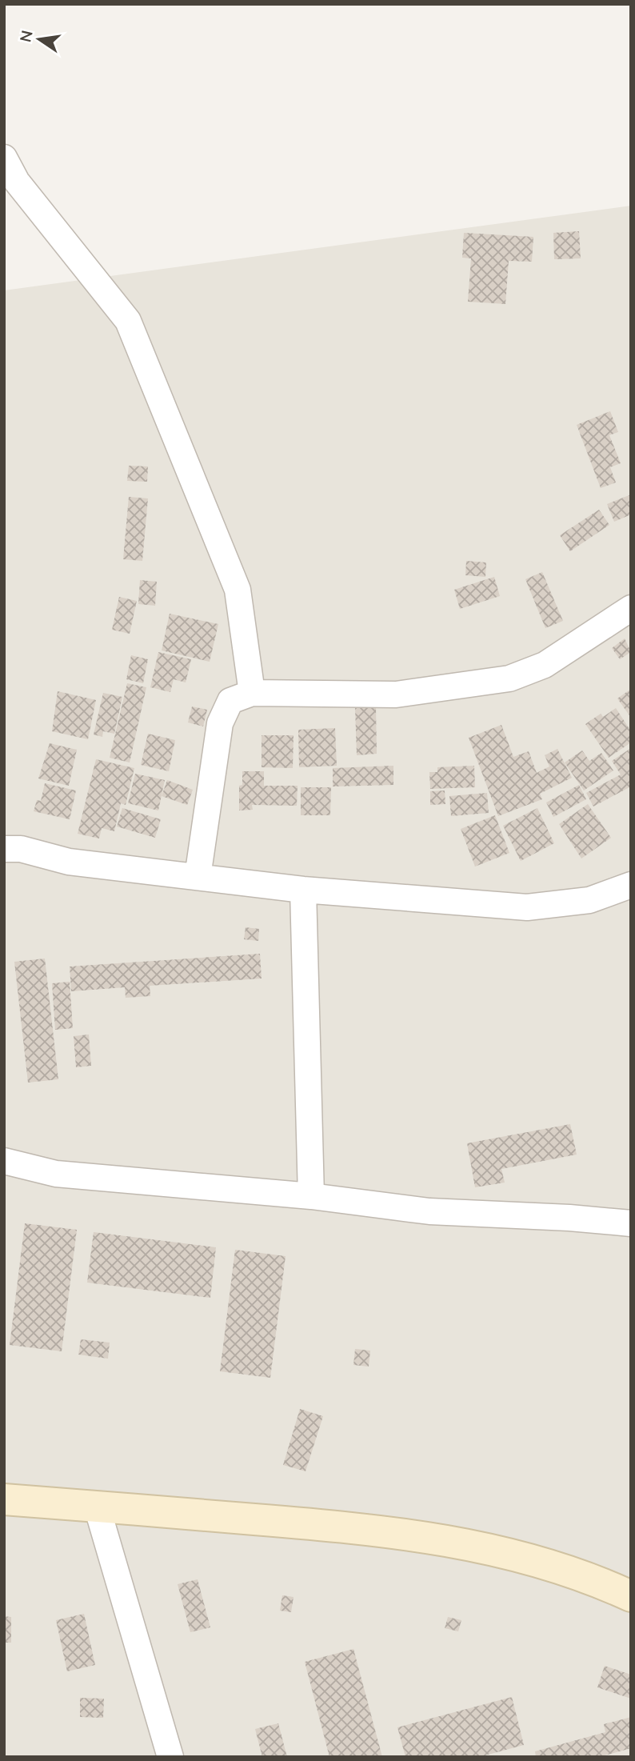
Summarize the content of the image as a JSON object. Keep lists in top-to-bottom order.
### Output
{
  "north": "left"
}
